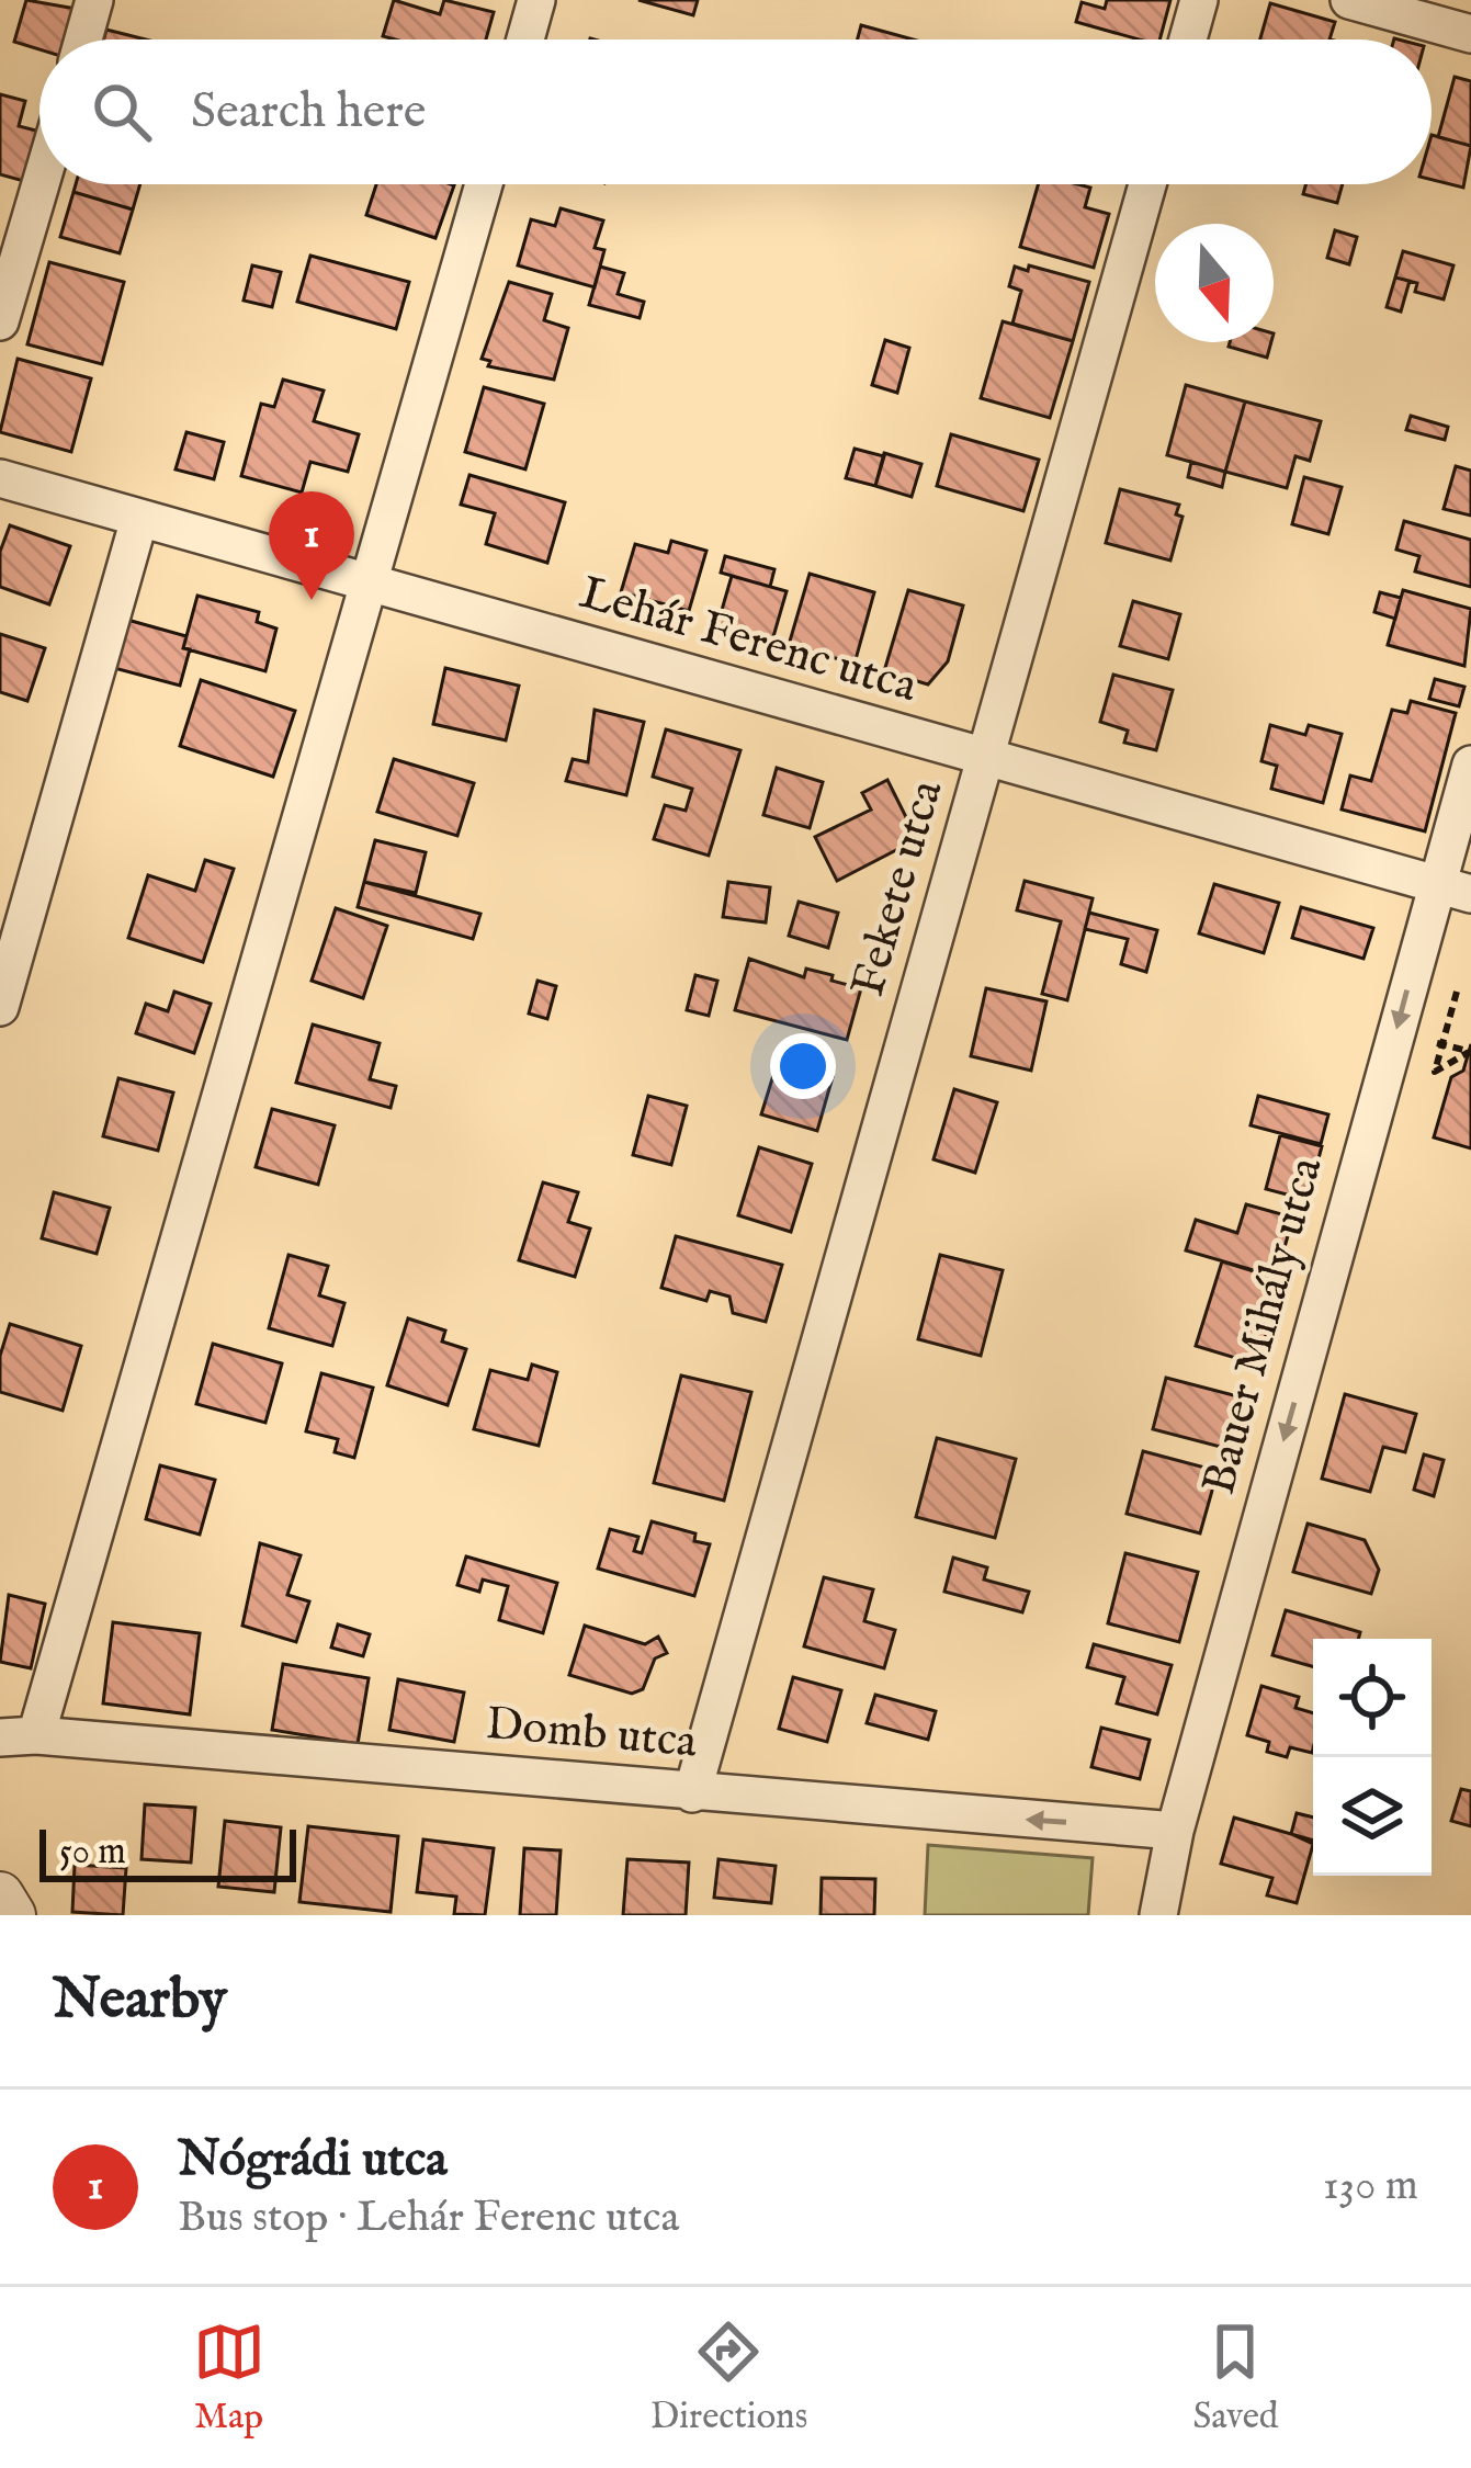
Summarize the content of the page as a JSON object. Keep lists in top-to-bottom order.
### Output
{
  "streets": {
    "street": [
      "Lehár Ferenc utca",
      "Fekete utca",
      "Bauer Mihály utca",
      "Domb utca"
    ]
  },
  "crossings": [
    ["Lehár Ferenc utca", "Fekete utca"],
    ["Lehár Ferenc utca", "Bauer Mihály utca"],
    ["Fekete utca", "Domb utca"],
    ["Bauer Mihály utca", "Domb utca"]
  ],
  "one_way": ["Bauer Mihály utca", "Domb utca"],
  "scale_bar": "50 m",
  "north": "bottom",
  "page": {
    "search": "Search here",
    "pins": "1",
    "scale": "50 m",
    "heading": "Nearby",
    "list": [
      {
        "mark": "1",
        "name": "Nógrádi utca",
        "note": "Bus stop · Lehár Ferenc utca",
        "value": "130 m"
      }
    ],
    "nav": ["Map", "Directions", "Saved"]
  }
}
